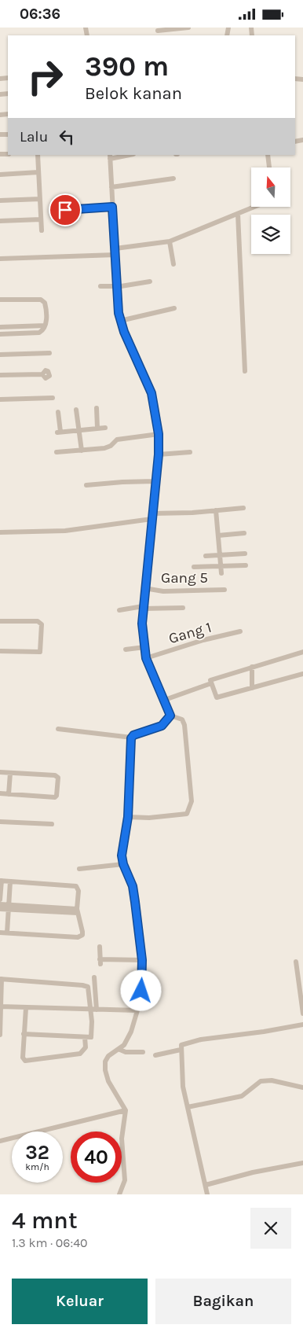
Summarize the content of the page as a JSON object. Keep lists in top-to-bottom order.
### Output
{
  "streets": {
    "street": ["Gang 5", "Gang 1"]
  },
  "north": "top",
  "page": {
    "status": "06:36",
    "turn": ["390 m", "Belok kanan"],
    "then": "Lalu",
    "speed": "32 km/h",
    "limit": "40",
    "heading": ["4 mnt", "1.3 km · 06:40"],
    "buttons": ["Keluar", "Bagikan"]
  }
}
